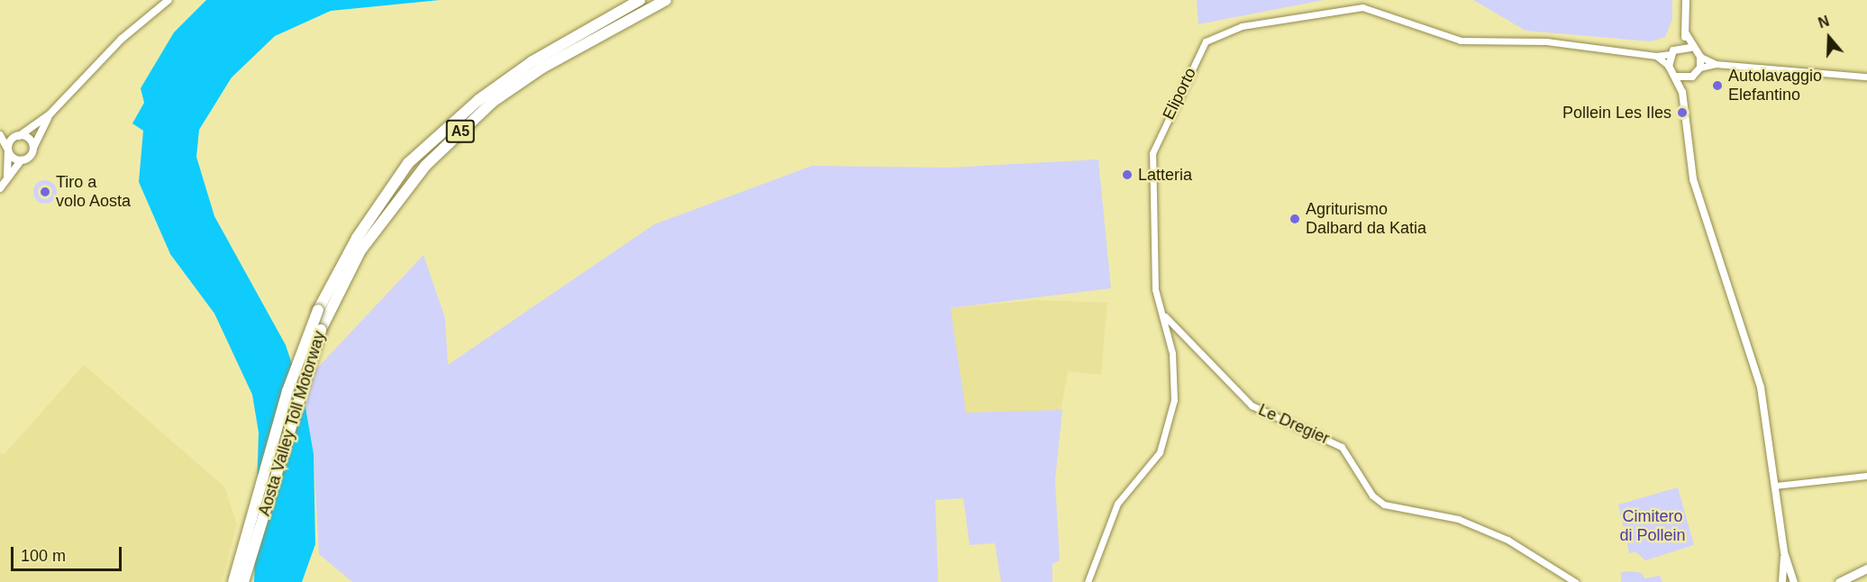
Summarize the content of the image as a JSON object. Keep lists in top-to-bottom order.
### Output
{
  "streets": {
    "highway": ["A5", "Aosta Valley Toll Motorway"],
    "street": ["Eliporto", "Le Dregier"]
  },
  "crossings": [
    ["Eliporto", "Le Dregier"]
  ],
  "parks": ["Cimitero di Pollein"],
  "places": [
    "Autolavaggio Elefantino",
    "Pollein Les Iles",
    "Latteria",
    "Tiro a volo Aosta",
    "Agriturismo Dalbard da Katia"
  ],
  "scale_bar": "100 m",
  "north": "top"
}
